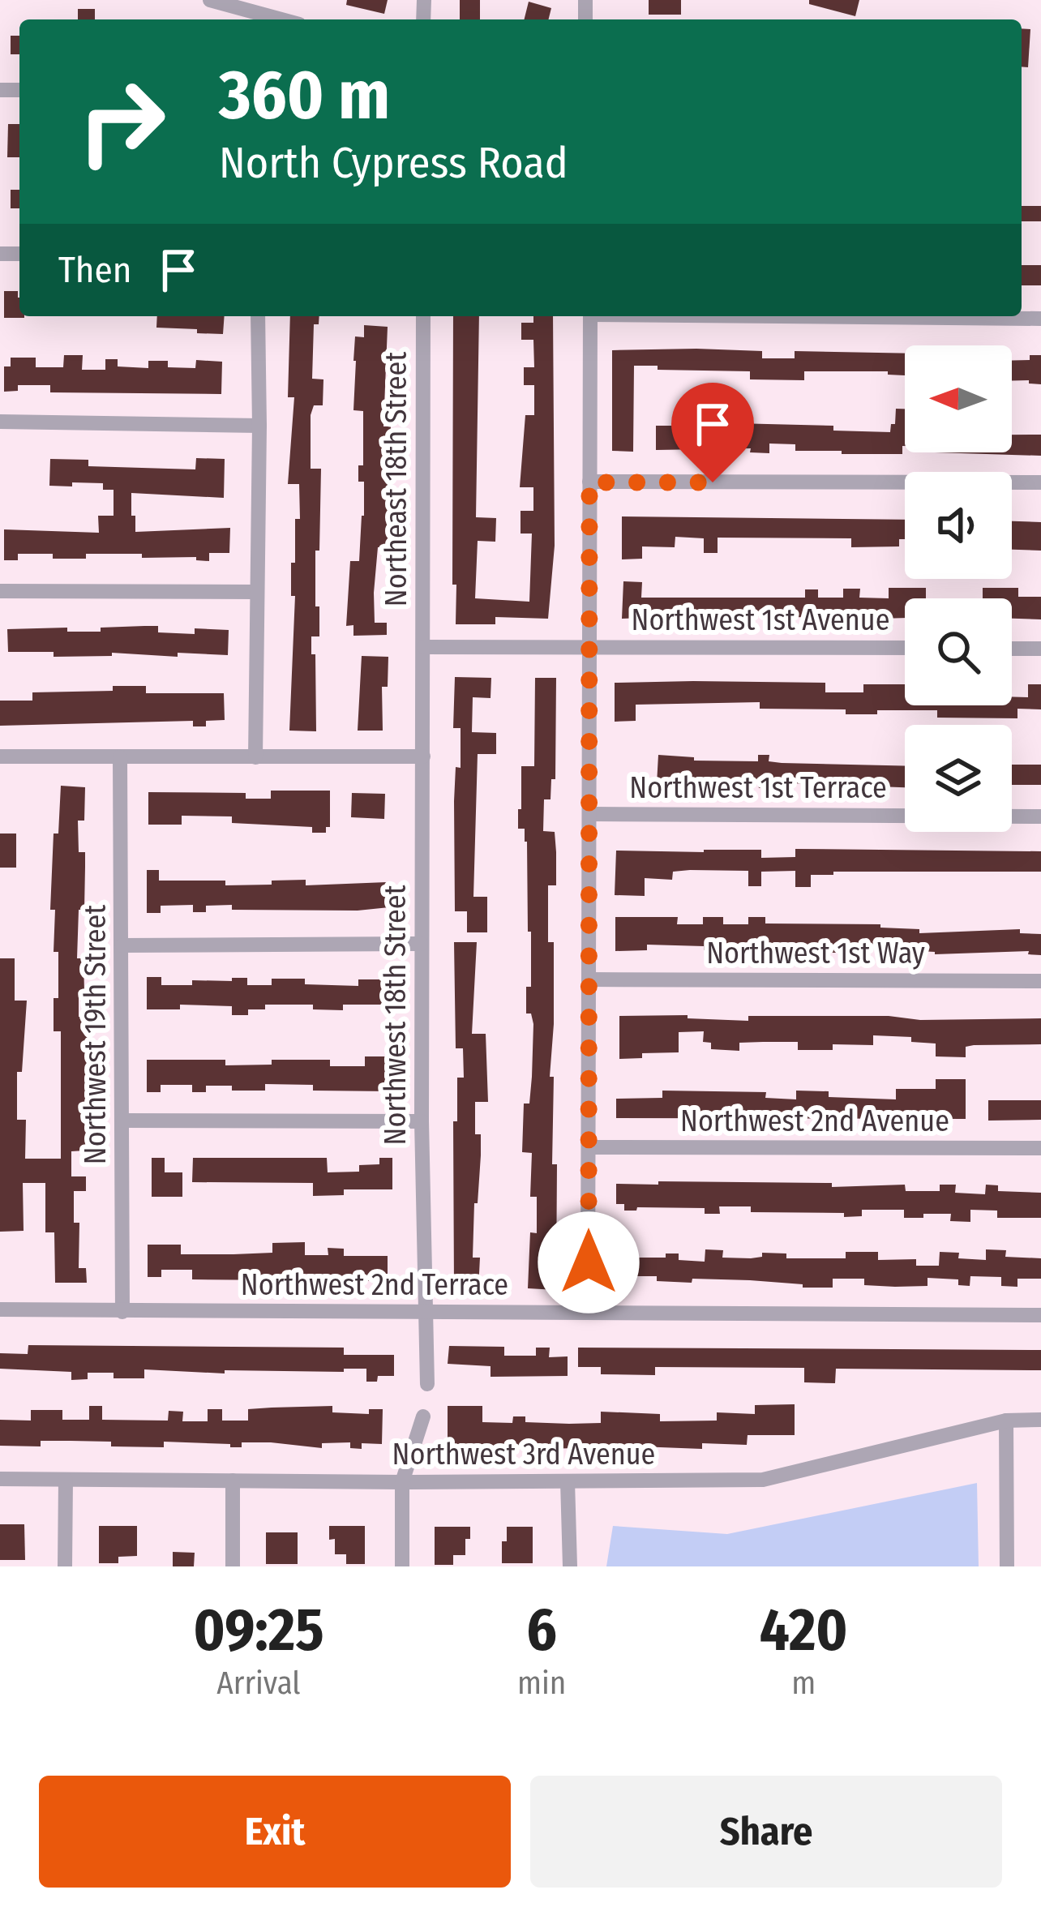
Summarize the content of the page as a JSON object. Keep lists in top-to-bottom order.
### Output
{
  "streets": {
    "street": [
      "Northeast 18th Street",
      "Northwest 1st Avenue",
      "Northwest 1st Terrace",
      "Northwest 1st Way",
      "Northwest 18th Street",
      "Northwest 19th Street",
      "Northwest 2nd Avenue",
      "Northwest 2nd Terrace",
      "Northwest 3rd Avenue"
    ]
  },
  "crossings": [
    ["Northeast 18th Street", "Northwest 1st Avenue"],
    ["Northeast 18th Street", "Northwest 18th Street"],
    ["Northwest 1st Avenue", "Northwest 18th Street"],
    ["Northwest 18th Street", "Northwest 2nd Terrace"],
    ["Northwest 19th Street", "Northwest 2nd Terrace"]
  ],
  "north": "left",
  "page": {
    "turn": ["360 m", "North Cypress Road"],
    "then": "Then",
    "eta": [
      "09:25",
      "Arrival",
      "6",
      "min",
      "420",
      "m"
    ],
    "buttons": ["Exit", "Share"]
  }
}
